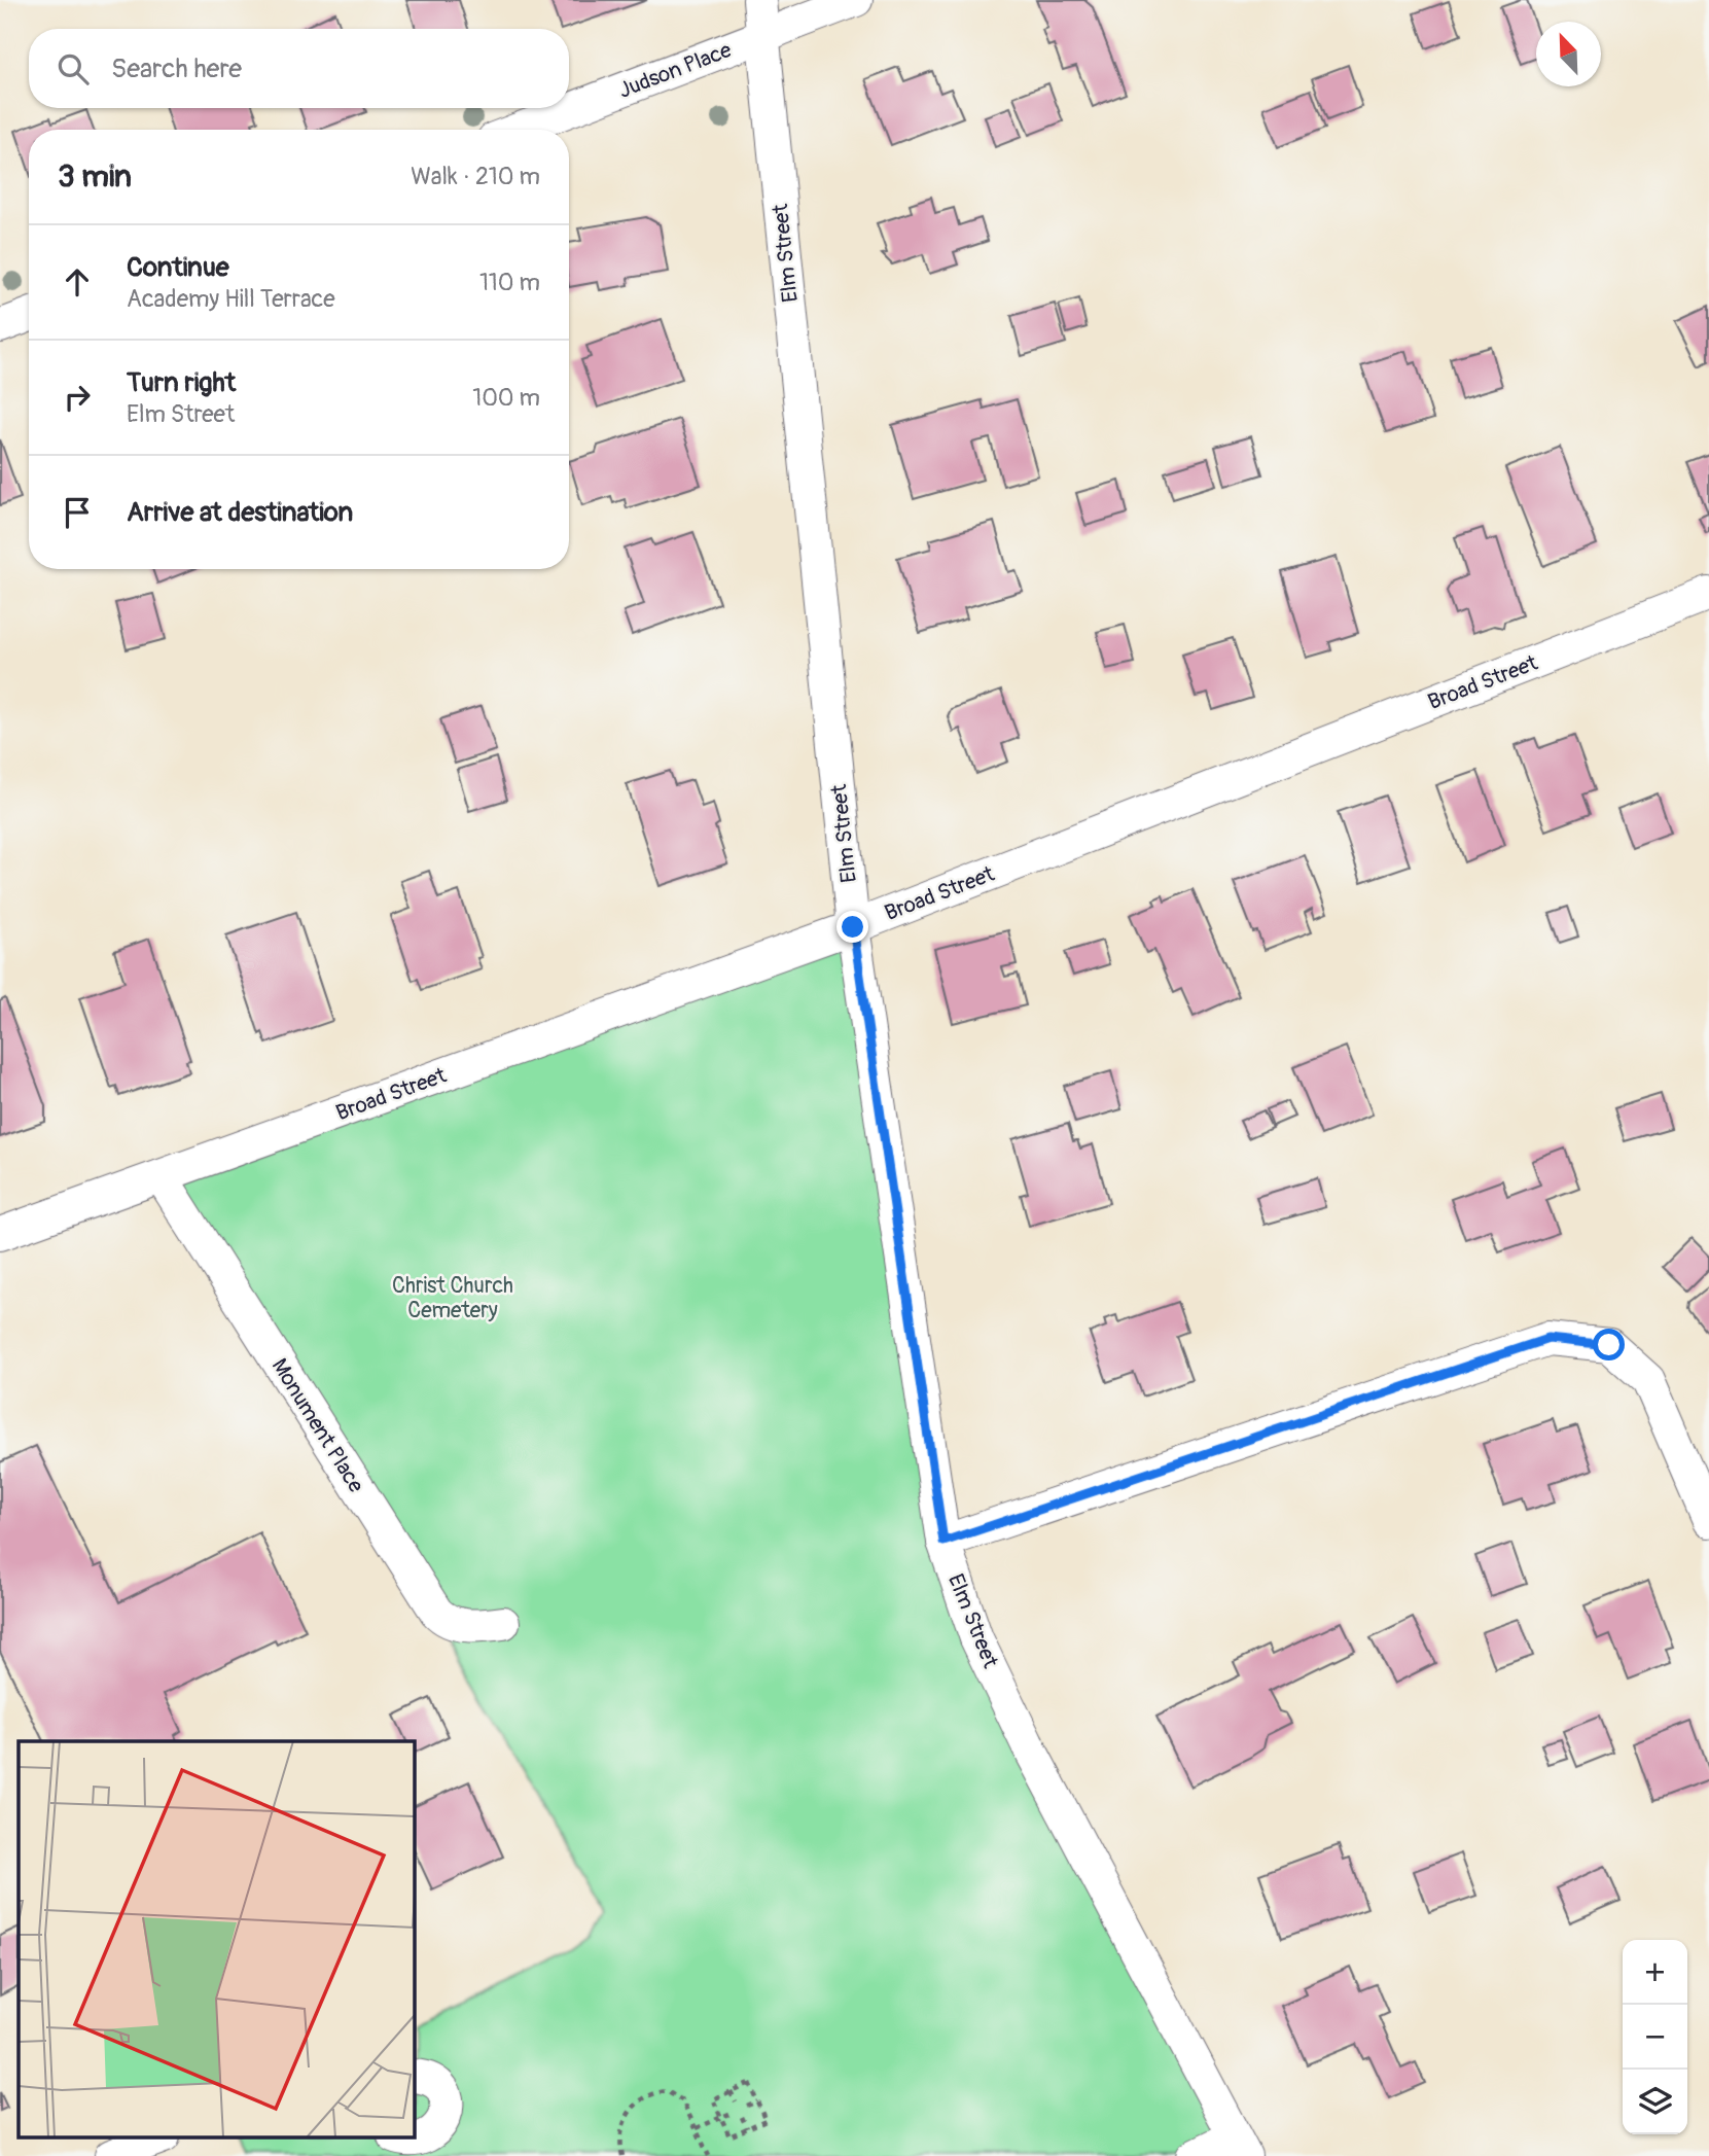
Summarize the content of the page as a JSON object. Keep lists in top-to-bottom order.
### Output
{
  "streets": {
    "street": [
      "Judson Place",
      "Elm Street",
      "Broad Street",
      "Monument Place"
    ]
  },
  "crossings": [
    ["Judson Place", "Elm Street"],
    ["Elm Street", "Broad Street"],
    ["Broad Street", "Monument Place"]
  ],
  "parks": ["Christ Church Cemetery"],
  "north": "top left",
  "page": {
    "search": "Search here",
    "heading": ["3 min", "Walk · 210 m"],
    "list": [
      ["Continue", "Academy Hill Terrace", "110 m"],
      ["Turn right", "Elm Street", "100 m"],
      "Arrive at destination"
    ],
    "map_buttons": ["+", "−"]
  }
}
